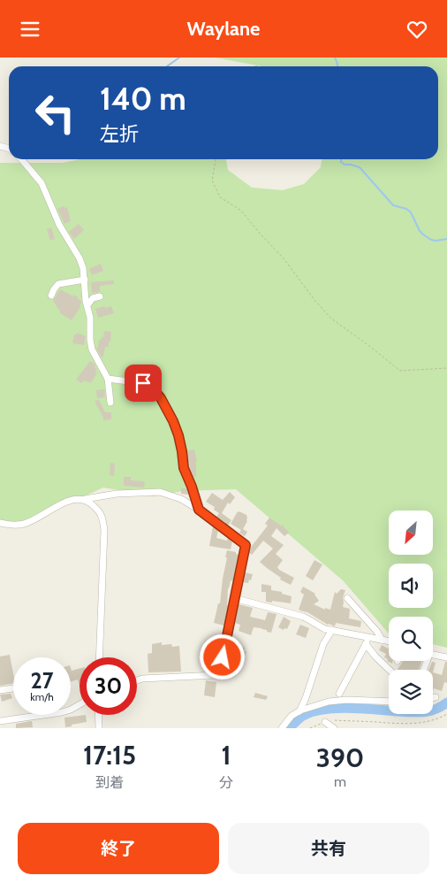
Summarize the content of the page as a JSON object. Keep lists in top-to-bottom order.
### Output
{
  "north": "bottom left",
  "page": {
    "header": "Waylane",
    "turn": ["140 m", "左折"],
    "speed": "27 km/h",
    "limit": "30",
    "eta": [
      "17:15",
      "到着",
      "1",
      "分",
      "390",
      "m"
    ],
    "buttons": ["終了", "共有"]
  }
}
